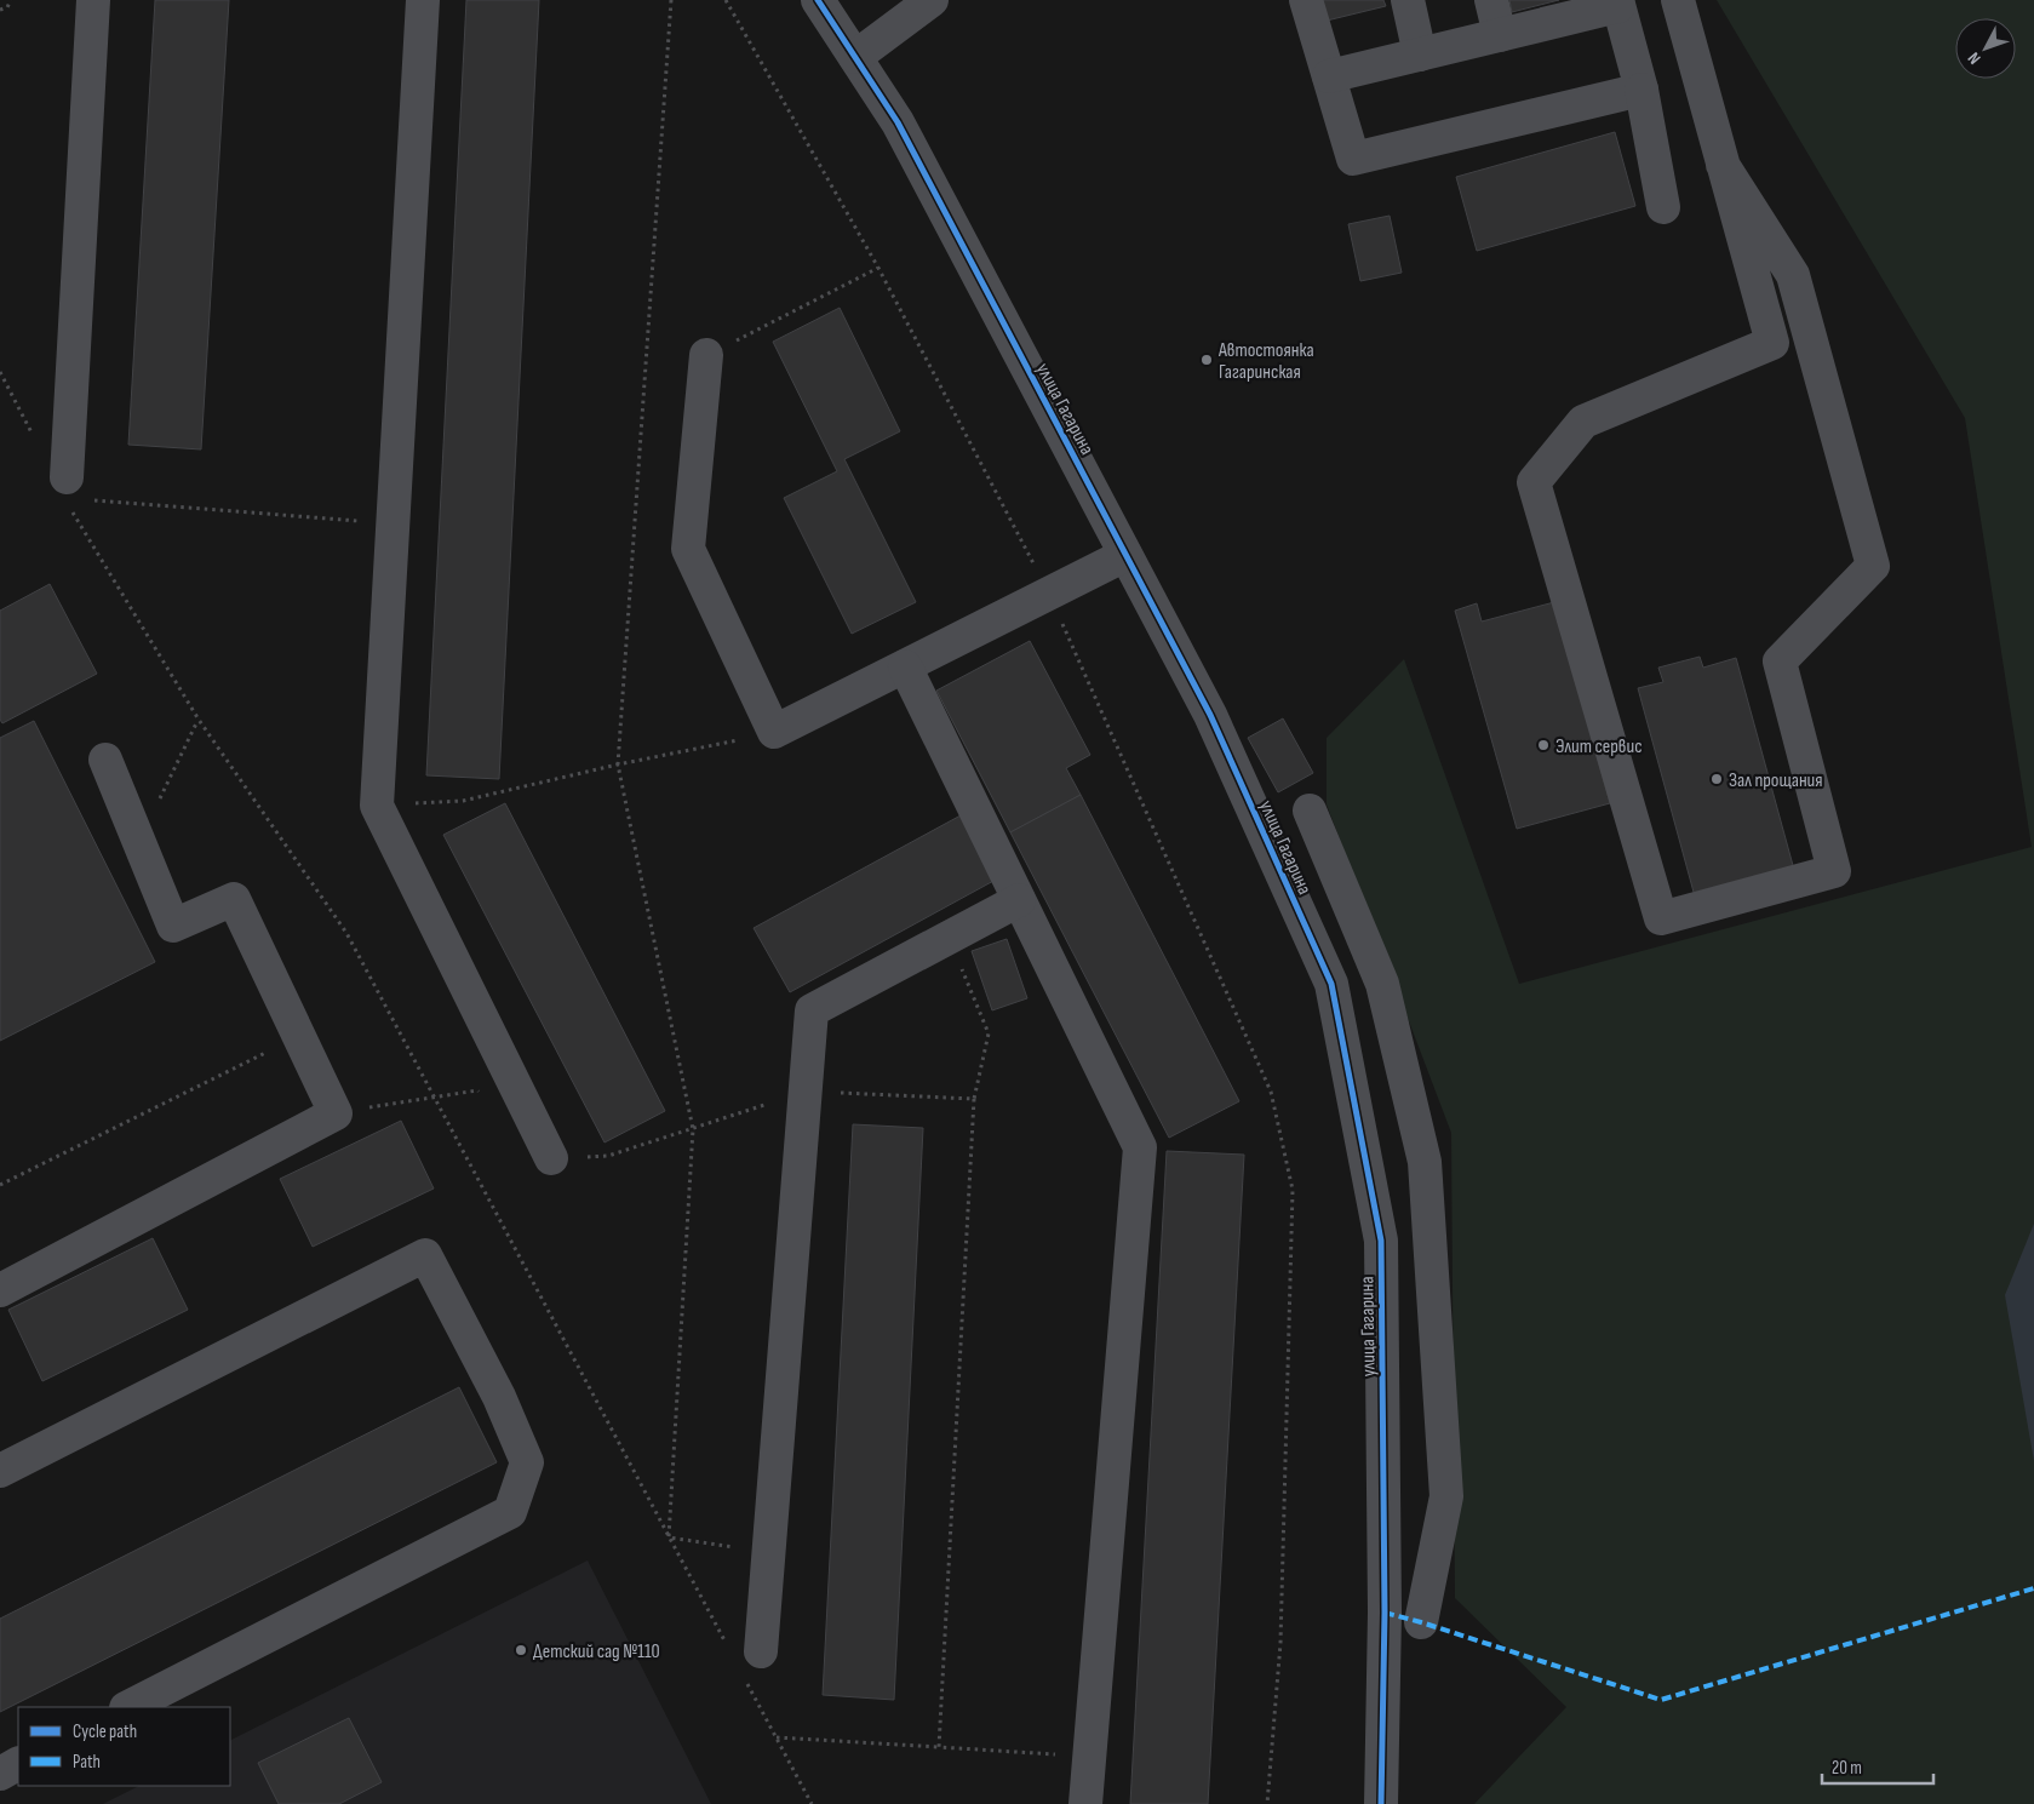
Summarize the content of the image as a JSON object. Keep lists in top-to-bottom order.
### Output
{
  "streets": {
    "street": ["улица Гагарина"]
  },
  "places": [
    "Автостоянка Гагаринская",
    "Элит сервис",
    "Зал прощания",
    "Детский сад №110"
  ],
  "legend": ["Cycle path", "Path"],
  "scale_bar": "20 m",
  "north": "bottom left"
}
